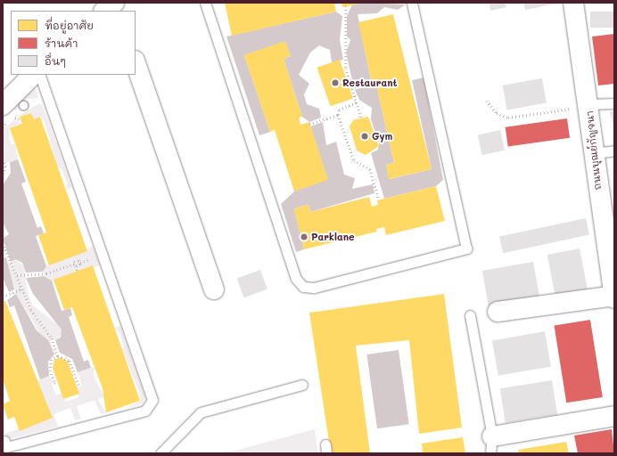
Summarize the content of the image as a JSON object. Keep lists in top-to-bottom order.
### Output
{
  "streets": {
    "street": ["ถนนบุณย์กัญจนา"]
  },
  "places": ["Restaurant", "Gym", "Parklane"],
  "legend": ["ที่อยู่อาศัย", "ร้านค้า", "อื่นๆ"]
}
